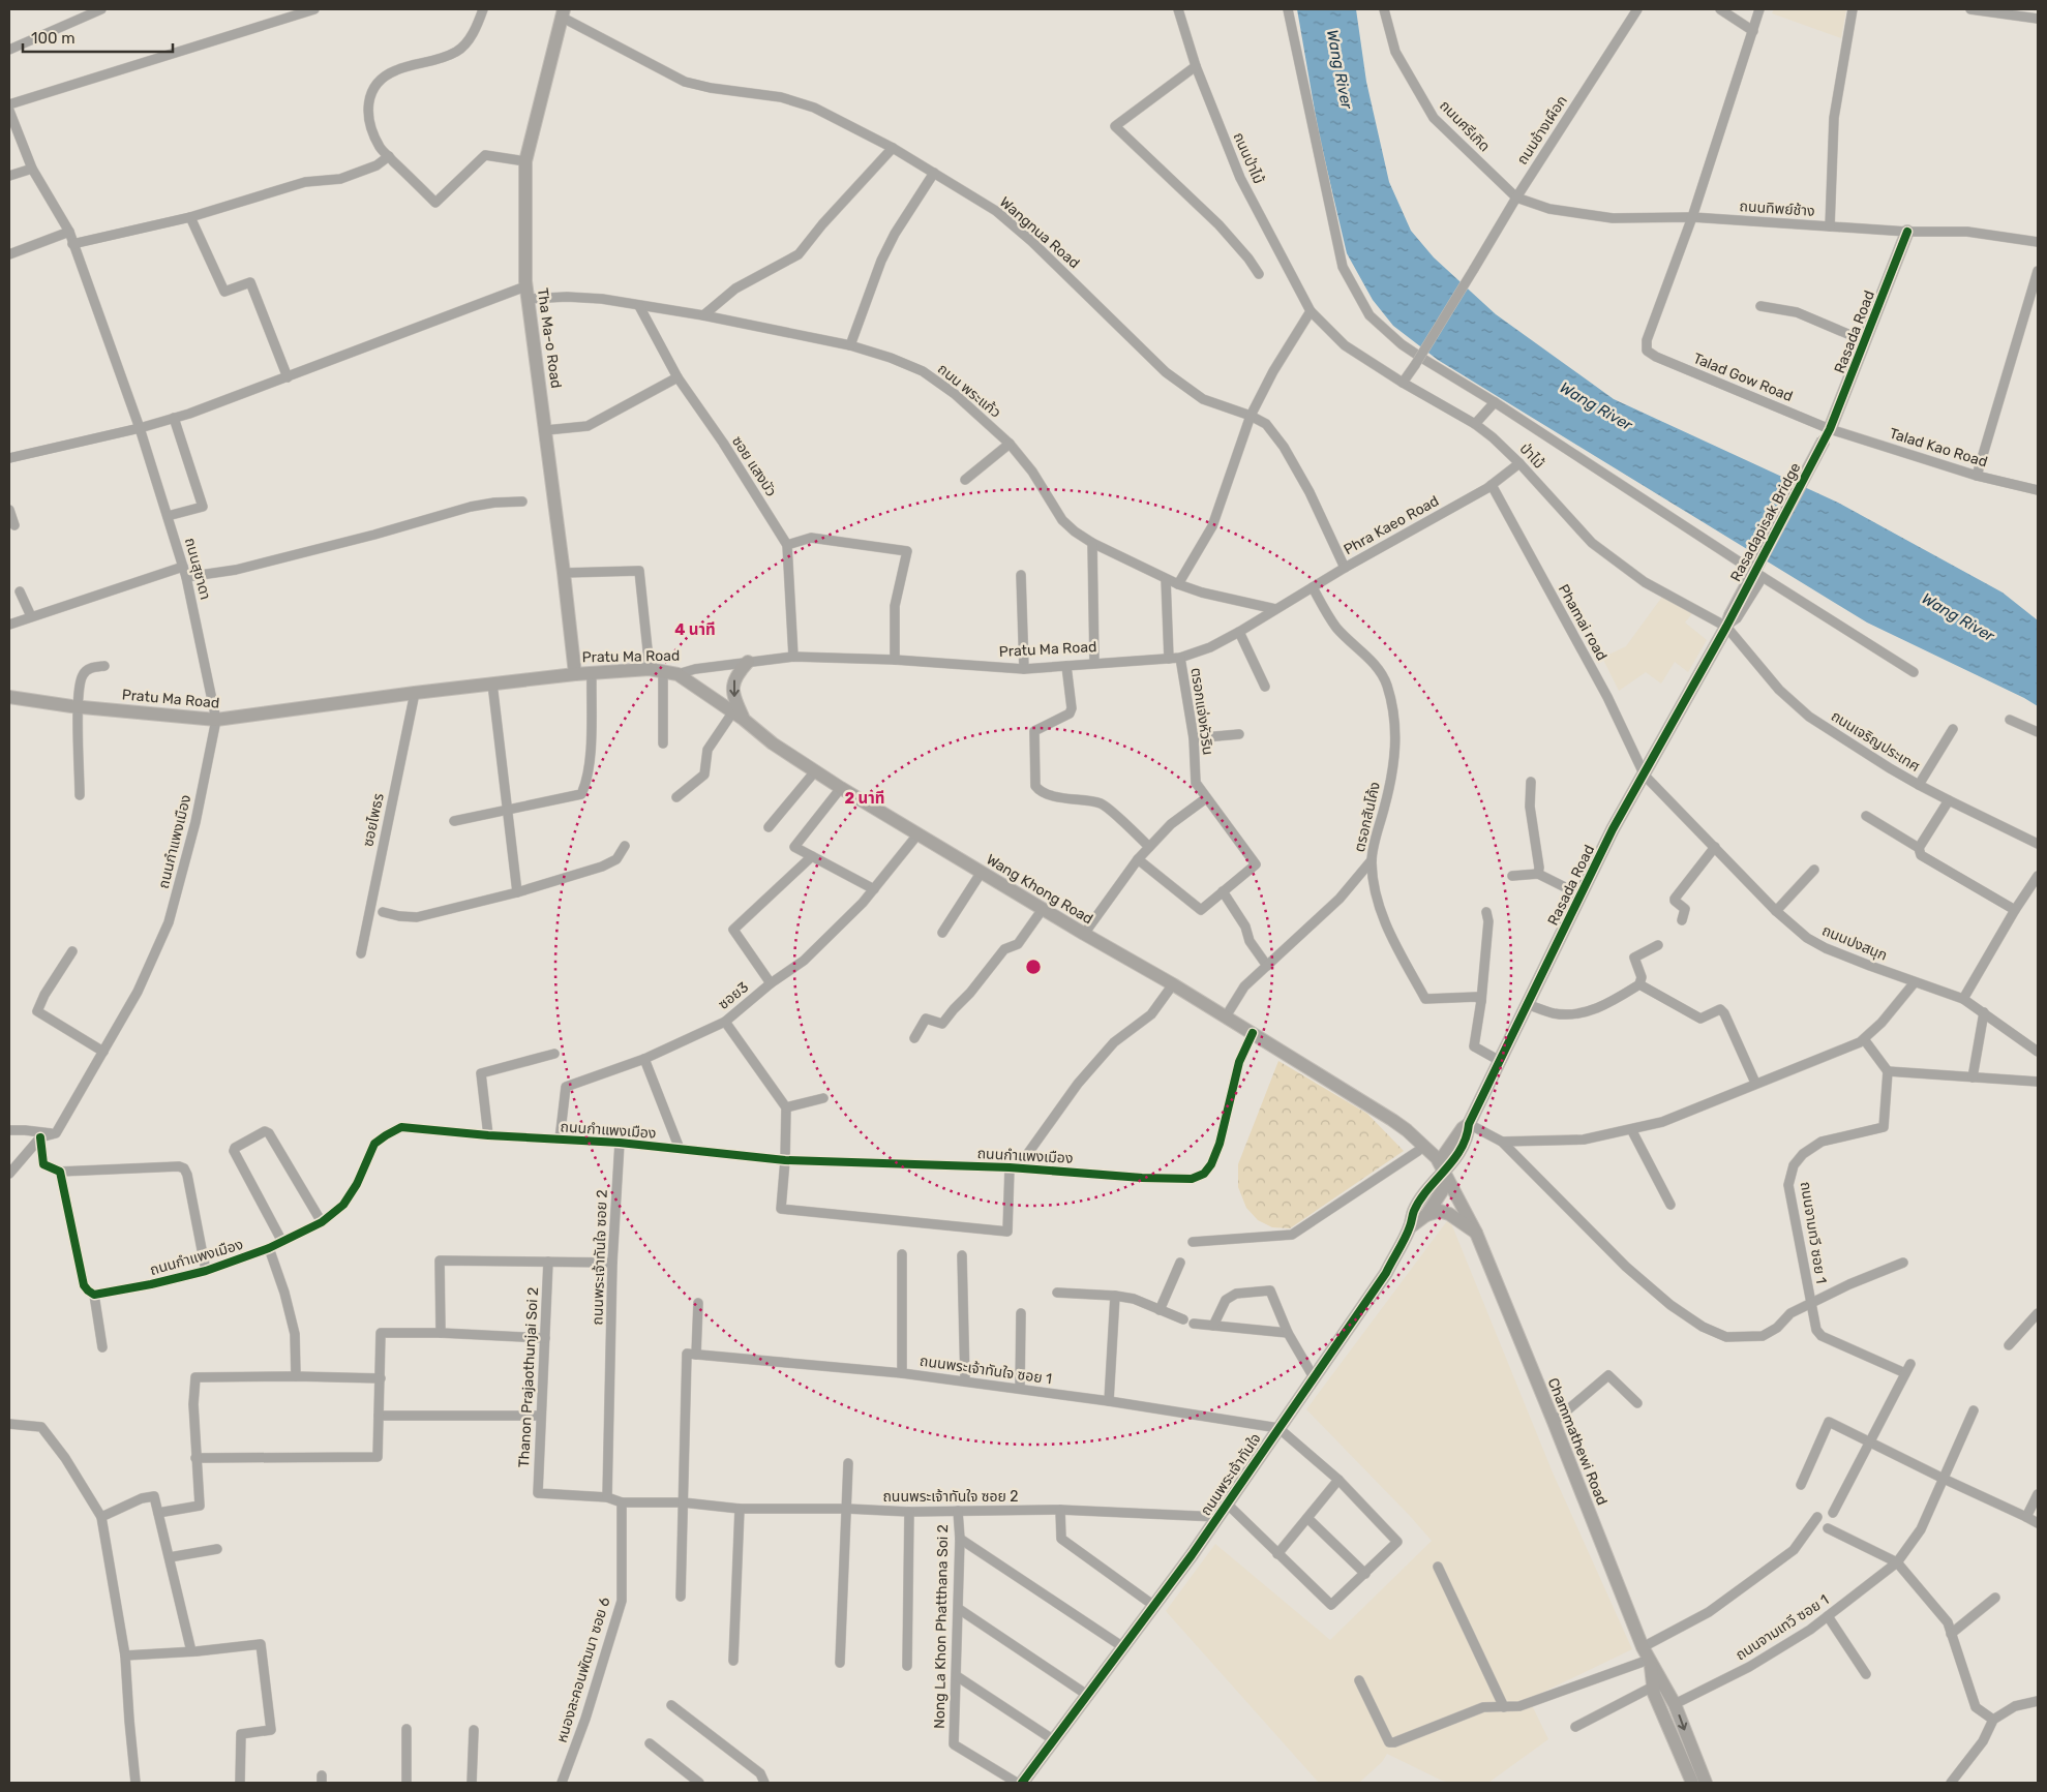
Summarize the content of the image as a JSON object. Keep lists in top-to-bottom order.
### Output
{
  "streets": {
    "main road": [
      "Rasada Road",
      "Tha Ma-o Road",
      "Rasadapisak Bridge",
      "Pratu Ma Road",
      "Wang Khong Road",
      "Chammathewi Road",
      "ถนนพระเจ้าทันใจ"
    ],
    "street": [
      "ถนนศรีเกิด",
      "ถนนช้างเผือก",
      "ถนนป่าไม้",
      "ถนนทิพย์ช้าง",
      "Wangnua Road",
      "Talad Gow Road",
      "ถนน พระแก้ว",
      "Talad Kao Road",
      "ป่าไม้",
      "ซอย แสงบัว",
      "Phra Kaeo Road",
      "ถนนสุชาดา",
      "Phamai road",
      "ตรอกแจ่งหัวริน",
      "ถนนเจริญประเทศ",
      "ตรอกสันโค้ง",
      "ซอยไพธร",
      "ถนนกำแพงเมือง",
      "ถนนปงสนุก",
      "ซอย3",
      "ถนนจามทวี ซอย 1",
      "ถนนพระเจ้าทันใจ ซอย 2",
      "ถนนพระเจ้าทันใจ ซอย 1",
      "Thanon Prajaothunjai Soi 2",
      "Nong La Khon Phatthana Soi 2",
      "ถนนจามเทวี ซอย 1",
      "หนองละคอนพัฒนา ซอย 6"
    ]
  },
  "crossings": [
    ["ถนนศรีเกิด", "ถนนช้างเผือก"],
    ["ถนนศรีเกิด", "ถนนทิพย์ช้าง"],
    ["ถนนช้างเผือก", "ถนนทิพย์ช้าง"],
    ["ถนนช้างเผือก", "ป่าไม้"],
    ["ถนนป่าไม้", "ป่าไม้"],
    ["ถนนทิพย์ช้าง", "Rasada Road"],
    ["ถนนทิพย์ช้าง", "Talad Gow Road"],
    ["Wangnua Road", "Tha Ma-o Road"],
    ["Wangnua Road", "Phra Kaeo Road"],
    ["Rasada Road", "Talad Gow Road"],
    ["Rasada Road", "Talad Kao Road"],
    ["Rasada Road", "ป่าไม้"],
    ["Rasada Road", "Rasadapisak Bridge"],
    ["Rasada Road", "Phamai road"],
    ["Rasada Road", "ถนนเจริญประเทศ"],
    ["Rasada Road", "Wang Khong Road"],
    ["Rasada Road", "ถนนปงสนุก"],
    ["Rasada Road", "Chammathewi Road"],
    ["Rasada Road", "ถนนพระเจ้าทันใจ"],
    ["Tha Ma-o Road", "ถนน พระแก้ว"],
    ["Tha Ma-o Road", "Pratu Ma Road"],
    ["Talad Gow Road", "Talad Kao Road"],
    ["ถนน พระแก้ว", "ซอย แสงบัว"],
    ["ถนน พระแก้ว", "Phra Kaeo Road"],
    ["ถนน พระแก้ว", "ถนนสุชาดา"],
    ["ถนน พระแก้ว", "Pratu Ma Road"],
    ["ป่าไม้", "Rasadapisak Bridge"],
    ["ป่าไม้", "Phra Kaeo Road"],
    ["ป่าไม้", "ถนนเจริญประเทศ"],
    ["ซอย แสงบัว", "Pratu Ma Road"],
    ["Rasadapisak Bridge", "ถนนเจริญประเทศ"],
    ["Phra Kaeo Road", "Phamai road"],
    ["Phra Kaeo Road", "Pratu Ma Road"],
    ["Phra Kaeo Road", "ตรอกสันโค้ง"],
    ["ถนนสุชาดา", "Pratu Ma Road"],
    ["ถนนสุชาดา", "ถนนกำแพงเมือง"],
    ["Phamai road", "ถนนปงสนุก"],
    ["Pratu Ma Road", "ตรอกแจ่งหัวริน"],
    ["Pratu Ma Road", "ซอยไพธร"],
    ["Pratu Ma Road", "ถนนกำแพงเมือง"],
    ["Pratu Ma Road", "Wang Khong Road"],
    ["ถนนกำแพงเมือง", "Wang Khong Road"],
    ["ถนนกำแพงเมือง", "ซอย3"],
    ["ถนนกำแพงเมือง", "ถนนพระเจ้าทันใจ ซอย 2"],
    ["Wang Khong Road", "ซอย3"],
    ["Wang Khong Road", "Chammathewi Road"],
    ["Wang Khong Road", "ถนนพระเจ้าทันใจ"],
    ["ถนนพระเจ้าทันใจ ซอย 2", "Thanon Prajaothunjai Soi 2"],
    ["ถนนพระเจ้าทันใจ ซอย 2", "ถนนพระเจ้าทันใจ"],
    ["ถนนพระเจ้าทันใจ ซอย 2", "Nong La Khon Phatthana Soi 2"],
    ["ถนนพระเจ้าทันใจ ซอย 2", "หนองละคอนพัฒนา ซอย 6"],
    ["ถนนพระเจ้าทันใจ ซอย 1", "ถนนพระเจ้าทันใจ"],
    ["Chammathewi Road", "ถนนพระเจ้าทันใจ"],
    ["Chammathewi Road", "ถนนจามเทวี ซอย 1"]
  ],
  "water": ["Wang River"],
  "scale_bar": "100 m",
  "rings": ["4 นาที", "2 นาที"]
}
